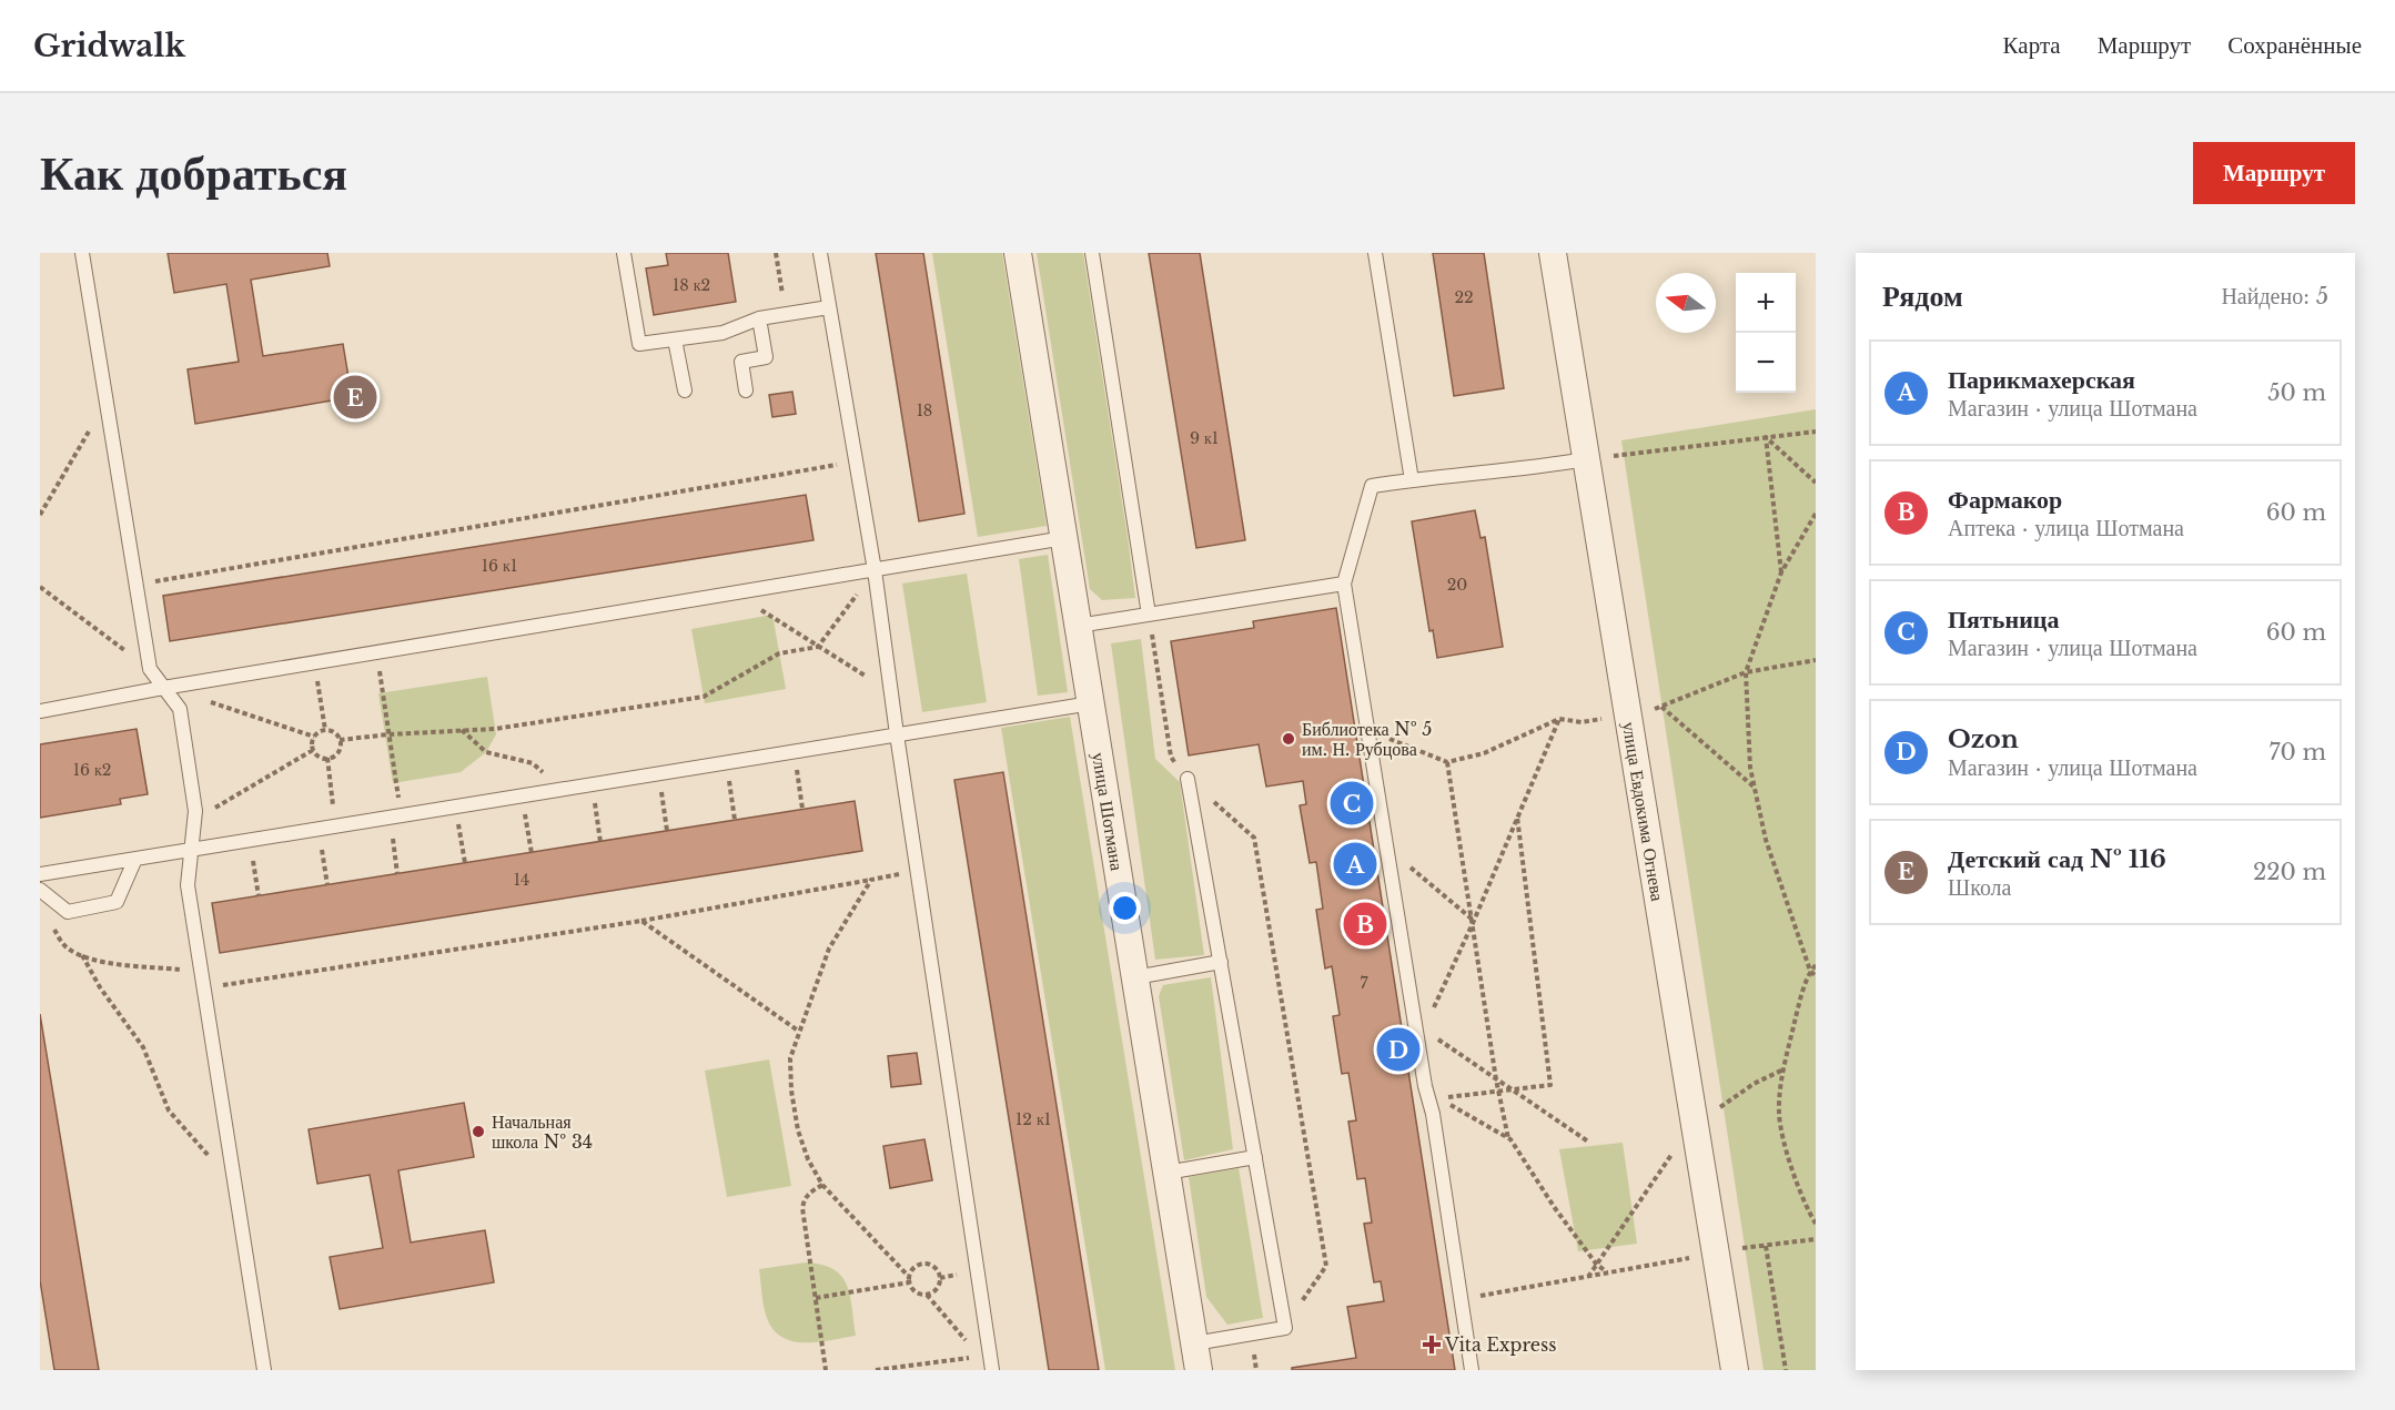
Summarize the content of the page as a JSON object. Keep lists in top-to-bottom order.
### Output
{
  "streets": {
    "street": ["улица Шотмана", "улица Евдокима Огнева"]
  },
  "places": {
    "other": ["Библиотека № 5 им. Н. Рубцова", "Начальная школа № 34"],
    "health": ["Vita Express"]
  },
  "house_numbers": [
    "18 к2",
    "22",
    "18",
    "9 к1",
    "16 к1",
    "20",
    "16 к2",
    "14",
    "7",
    "12 к1"
  ],
  "north": "left",
  "page": {
    "header": "Gridwalk",
    "nav": ["Карта", "Маршрут", "Сохранённые"],
    "buttons": "Маршрут",
    "title": "Как добраться",
    "heading": ["Рядом", "Найдено: 5"],
    "map_buttons": ["+", "−"],
    "list": [
      {
        "mark": "A",
        "name": "Парикмахерская",
        "note": "Магазин · улица Шотмана",
        "value": "50 m"
      },
      {
        "mark": "B",
        "name": "Фармакор",
        "note": "Аптека · улица Шотмана",
        "value": "60 m"
      },
      {
        "mark": "C",
        "name": "Пятьница",
        "note": "Магазин · улица Шотмана",
        "value": "60 m"
      },
      {
        "mark": "D",
        "name": "Ozon",
        "note": "Магазин · улица Шотмана",
        "value": "70 m"
      },
      {
        "mark": "E",
        "name": "Детский сад № 116",
        "note": "Школа",
        "value": "220 m"
      }
    ],
    "pins": [
      "E",
      "C",
      "A",
      "B",
      "D"
    ]
  }
}
